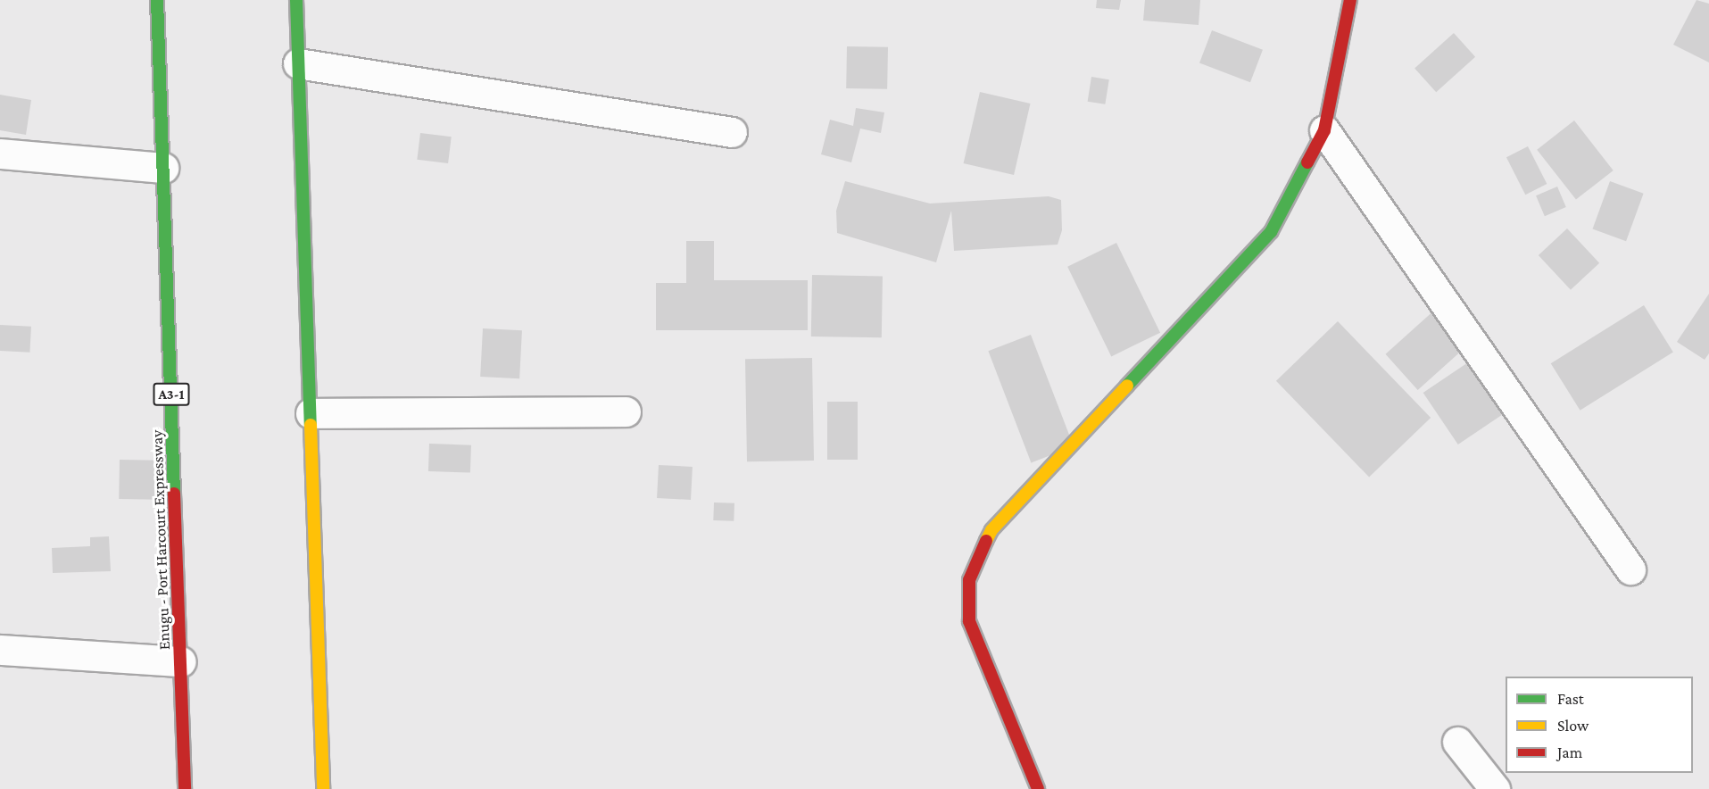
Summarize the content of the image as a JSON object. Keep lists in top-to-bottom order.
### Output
{
  "streets": {
    "main road": ["A3-1", "Enugu - Port Harcourt Expressway"]
  },
  "legend": ["Fast", "Slow", "Jam"]
}
